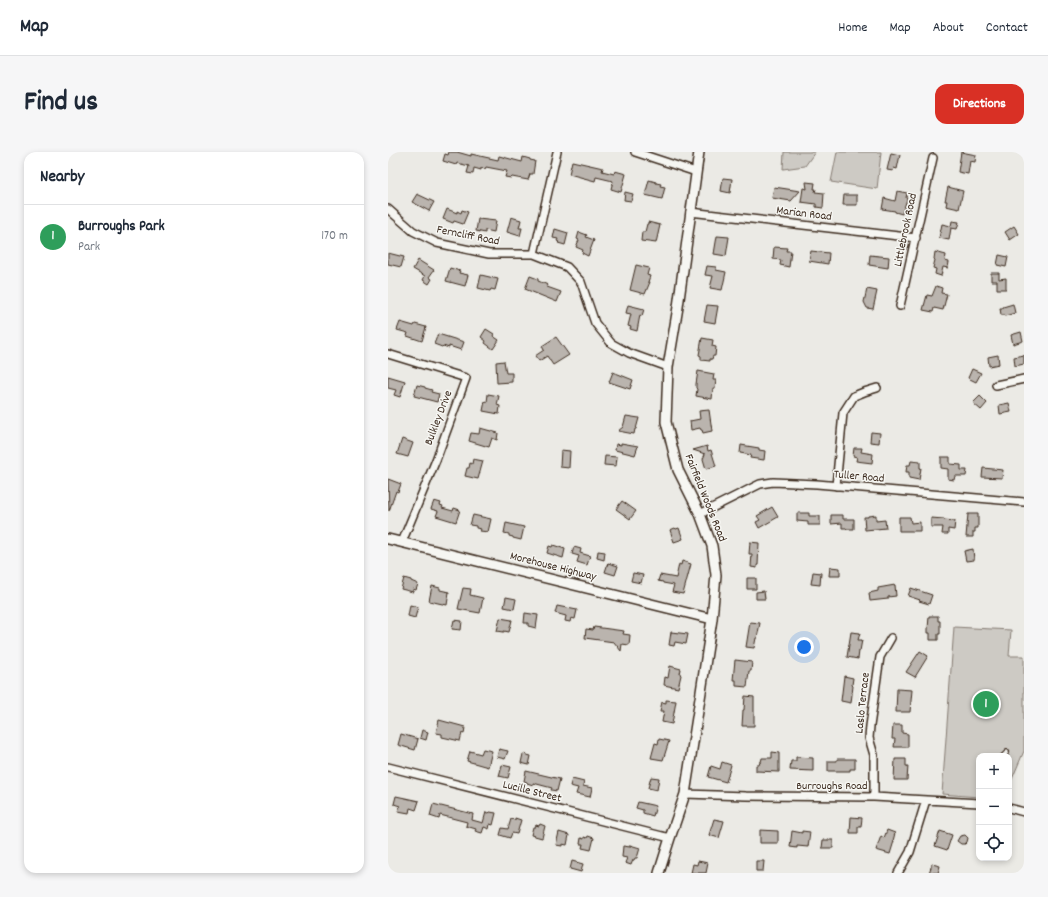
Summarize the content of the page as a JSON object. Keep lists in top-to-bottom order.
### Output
{
  "streets": {
    "main road": ["Fairfield Woods Road", "Morehouse Highway"],
    "street": [
      "Marian Road",
      "Littlebrook Road",
      "Ferncliff Road",
      "Bulkley Drive",
      "Tuller Road",
      "Laslo Terrace",
      "Burroughs Road",
      "Lucille Street"
    ]
  },
  "crossings": [
    ["Marian Road", "Littlebrook Road"],
    ["Marian Road", "Fairfield Woods Road"],
    ["Ferncliff Road", "Fairfield Woods Road"],
    ["Bulkley Drive", "Morehouse Highway"],
    ["Tuller Road", "Fairfield Woods Road"],
    ["Fairfield Woods Road", "Morehouse Highway"],
    ["Fairfield Woods Road", "Burroughs Road"],
    ["Fairfield Woods Road", "Lucille Street"],
    ["Laslo Terrace", "Burroughs Road"]
  ],
  "page": {
    "header": "Map",
    "nav": [
      "Home",
      "Map",
      "About",
      "Contact"
    ],
    "title": "Find us",
    "buttons": "Directions",
    "heading": "Nearby",
    "list": [
      {
        "mark": "1",
        "name": "Burroughs Park",
        "note": "Park",
        "value": "170 m"
      }
    ],
    "pins": "1",
    "map_buttons": ["+", "−"]
  }
}
